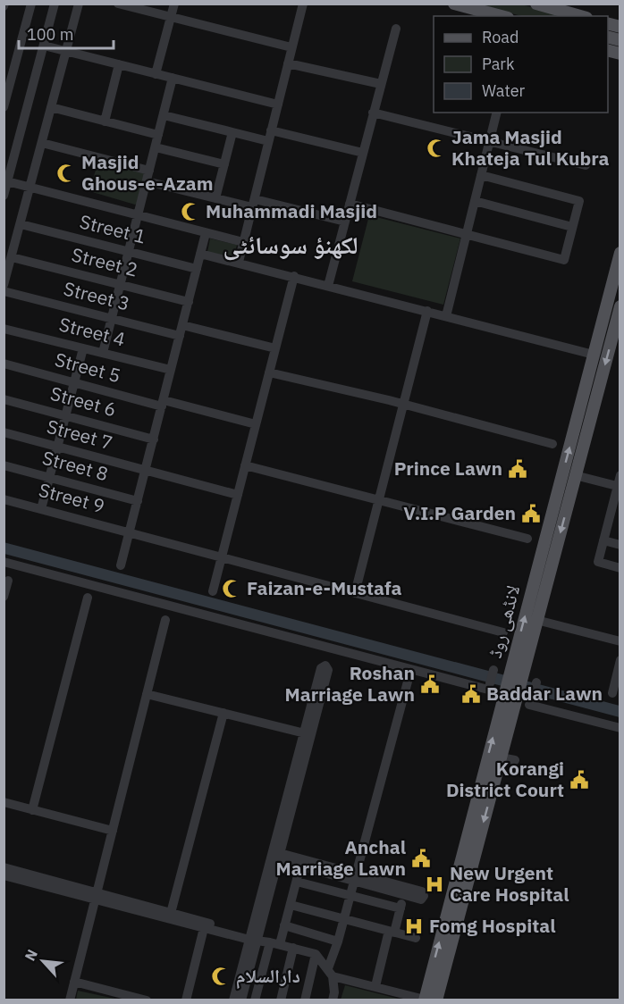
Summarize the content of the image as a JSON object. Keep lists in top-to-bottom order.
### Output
{
  "streets": {
    "main road": ["لانڈھی روڈ"],
    "street": [
      "Street 1",
      "Street 2",
      "Street 3",
      "Street 4",
      "Street 5",
      "Street 6",
      "Street 7",
      "Street 8",
      "Street 9"
    ]
  },
  "districts": ["لکھنؤ سوسائٹی"],
  "places": {
    "mosque": [
      "Jama Masjid Khateja Tul Kubra",
      "Masjid Ghous-e-Azam",
      "Muhammadi Masjid",
      "Faizan-e-Mustafa",
      "دارالسلام"
    ],
    "public building": [
      "Prince Lawn",
      "V.I.P Garden",
      "Roshan Marriage Lawn",
      "Baddar Lawn",
      "Korangi District Court",
      "Anchal Marriage Lawn"
    ],
    "hospital": ["New Urgent Care Hospital", "Fomg Hospital"]
  },
  "legend": ["Road", "Park", "Water"],
  "scale_bar": "100 m",
  "north": "top left"
}
